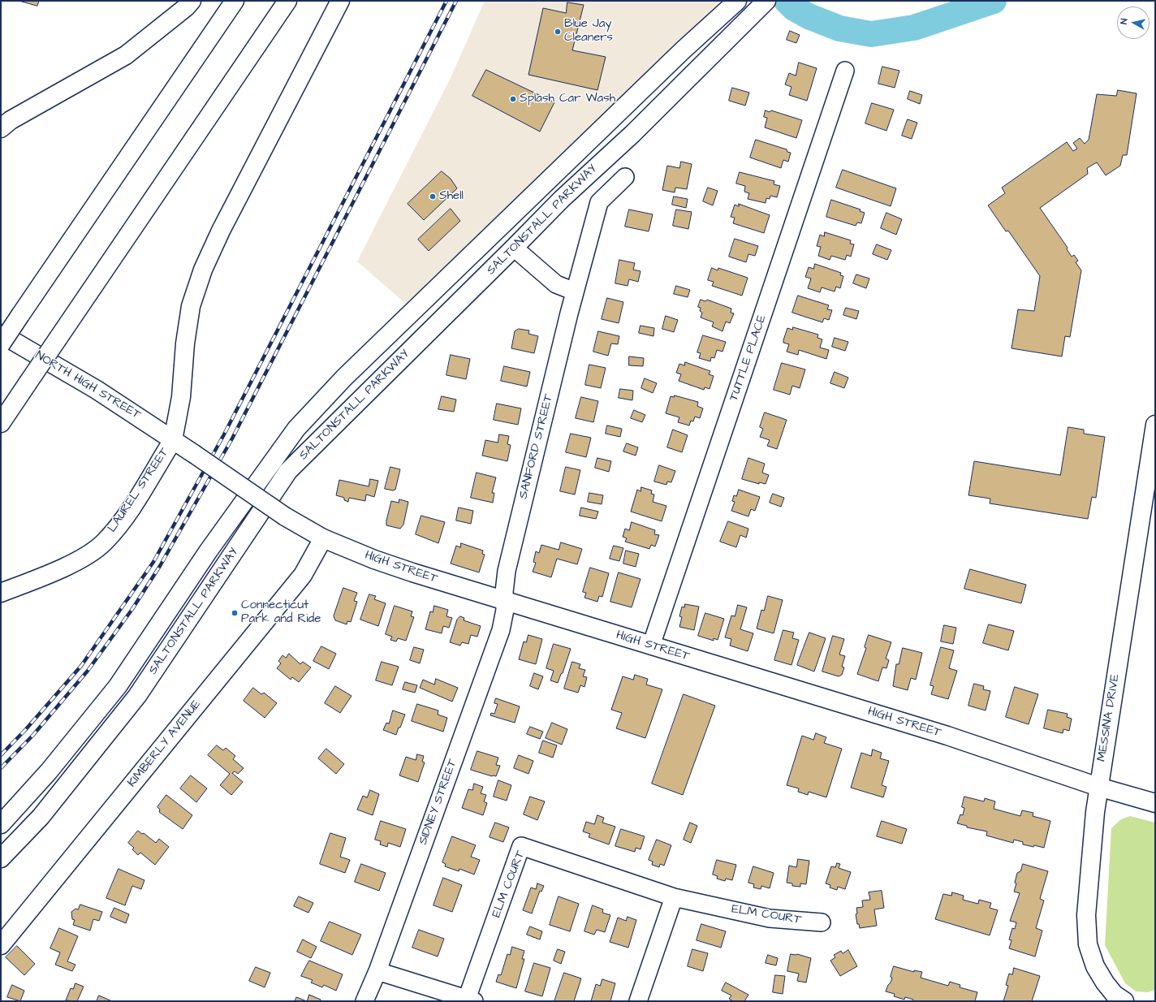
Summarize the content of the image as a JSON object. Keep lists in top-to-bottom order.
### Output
{
  "streets": {
    "main road": [
      "SALTONSTALL PARKWAY",
      "NORTH HIGH STREET",
      "LAUREL STREET",
      "HIGH STREET",
      "MESSINA DRIVE",
      "KIMBERLY AVENUE"
    ],
    "street": [
      "TUTTLE PLACE",
      "SANFORD STREET",
      "SIDNEY STREET",
      "ELM COURT"
    ]
  },
  "crossings": [
    ["TUTTLE PLACE", "HIGH STREET"],
    ["NORTH HIGH STREET", "LAUREL STREET"],
    ["NORTH HIGH STREET", "HIGH STREET"],
    ["SANFORD STREET", "HIGH STREET"],
    ["SANFORD STREET", "SIDNEY STREET"],
    ["LAUREL STREET", "HIGH STREET"],
    ["HIGH STREET", "MESSINA DRIVE"],
    ["HIGH STREET", "KIMBERLY AVENUE"],
    ["HIGH STREET", "SIDNEY STREET"]
  ],
  "places": [
    "Blue Jay Cleaners",
    "Splash Car Wash",
    "Shell",
    "Connecticut Park and Ride"
  ],
  "north": "left"
}
